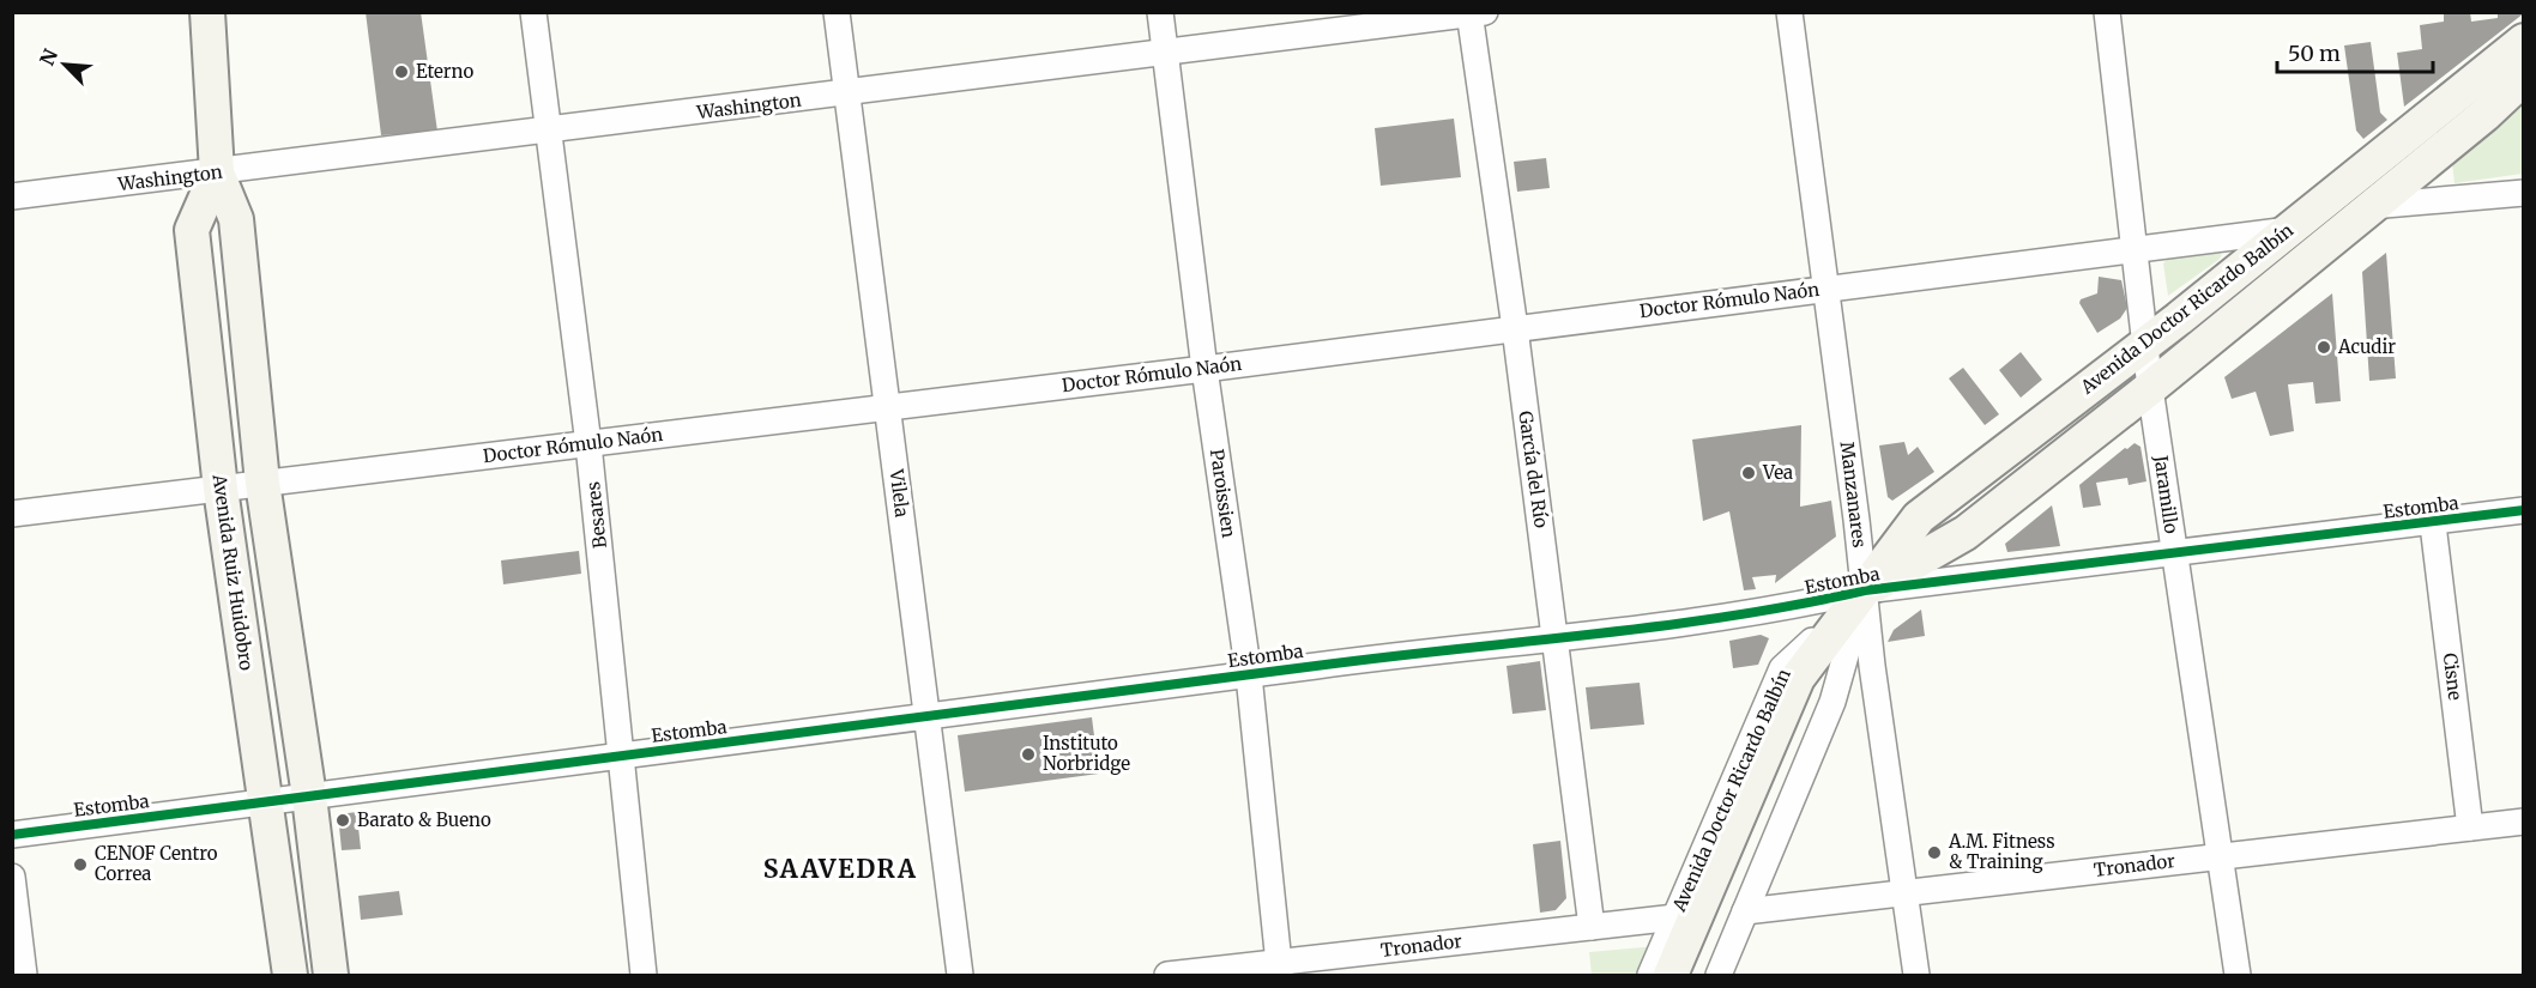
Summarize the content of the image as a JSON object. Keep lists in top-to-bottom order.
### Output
{
  "streets": {
    "main road": ["Avenida Doctor Ricardo Balbín", "Avenida Ruiz Huidobro"],
    "street": [
      "Washington",
      "Doctor Rómulo Naón",
      "García del Río",
      "Vilela",
      "Paroissien",
      "Manzanares",
      "Jaramillo",
      "Estomba",
      "Besares",
      "Cisne",
      "Tronador"
    ]
  },
  "crossings": [
    ["Washington", "García del Río"],
    ["Washington", "Vilela"],
    ["Washington", "Paroissien"],
    ["Washington", "Besares"],
    ["Washington", "Avenida Ruiz Huidobro"],
    ["Doctor Rómulo Naón", "Avenida Doctor Ricardo Balbín"],
    ["Doctor Rómulo Naón", "García del Río"],
    ["Doctor Rómulo Naón", "Vilela"],
    ["Doctor Rómulo Naón", "Paroissien"],
    ["Doctor Rómulo Naón", "Manzanares"],
    ["Doctor Rómulo Naón", "Jaramillo"],
    ["Doctor Rómulo Naón", "Besares"],
    ["Doctor Rómulo Naón", "Avenida Ruiz Huidobro"],
    ["Avenida Doctor Ricardo Balbín", "Manzanares"],
    ["Avenida Doctor Ricardo Balbín", "Jaramillo"],
    ["Avenida Doctor Ricardo Balbín", "Estomba"],
    ["Avenida Doctor Ricardo Balbín", "Tronador"],
    ["García del Río", "Estomba"],
    ["García del Río", "Tronador"],
    ["Vilela", "Estomba"],
    ["Paroissien", "Estomba"],
    ["Paroissien", "Tronador"],
    ["Manzanares", "Estomba"],
    ["Manzanares", "Tronador"],
    ["Jaramillo", "Estomba"],
    ["Jaramillo", "Tronador"],
    ["Estomba", "Besares"],
    ["Estomba", "Avenida Ruiz Huidobro"],
    ["Estomba", "Cisne"],
    ["Cisne", "Tronador"]
  ],
  "districts": ["SAAVEDRA"],
  "places": [
    "Eterno",
    "Acudir",
    "Vea",
    "Instituto Norbridge",
    "Barato & Bueno",
    "A.M. Fitness & Training",
    "CENOF Centro Correa"
  ],
  "scale_bar": "50 m",
  "north": "top left"
}
